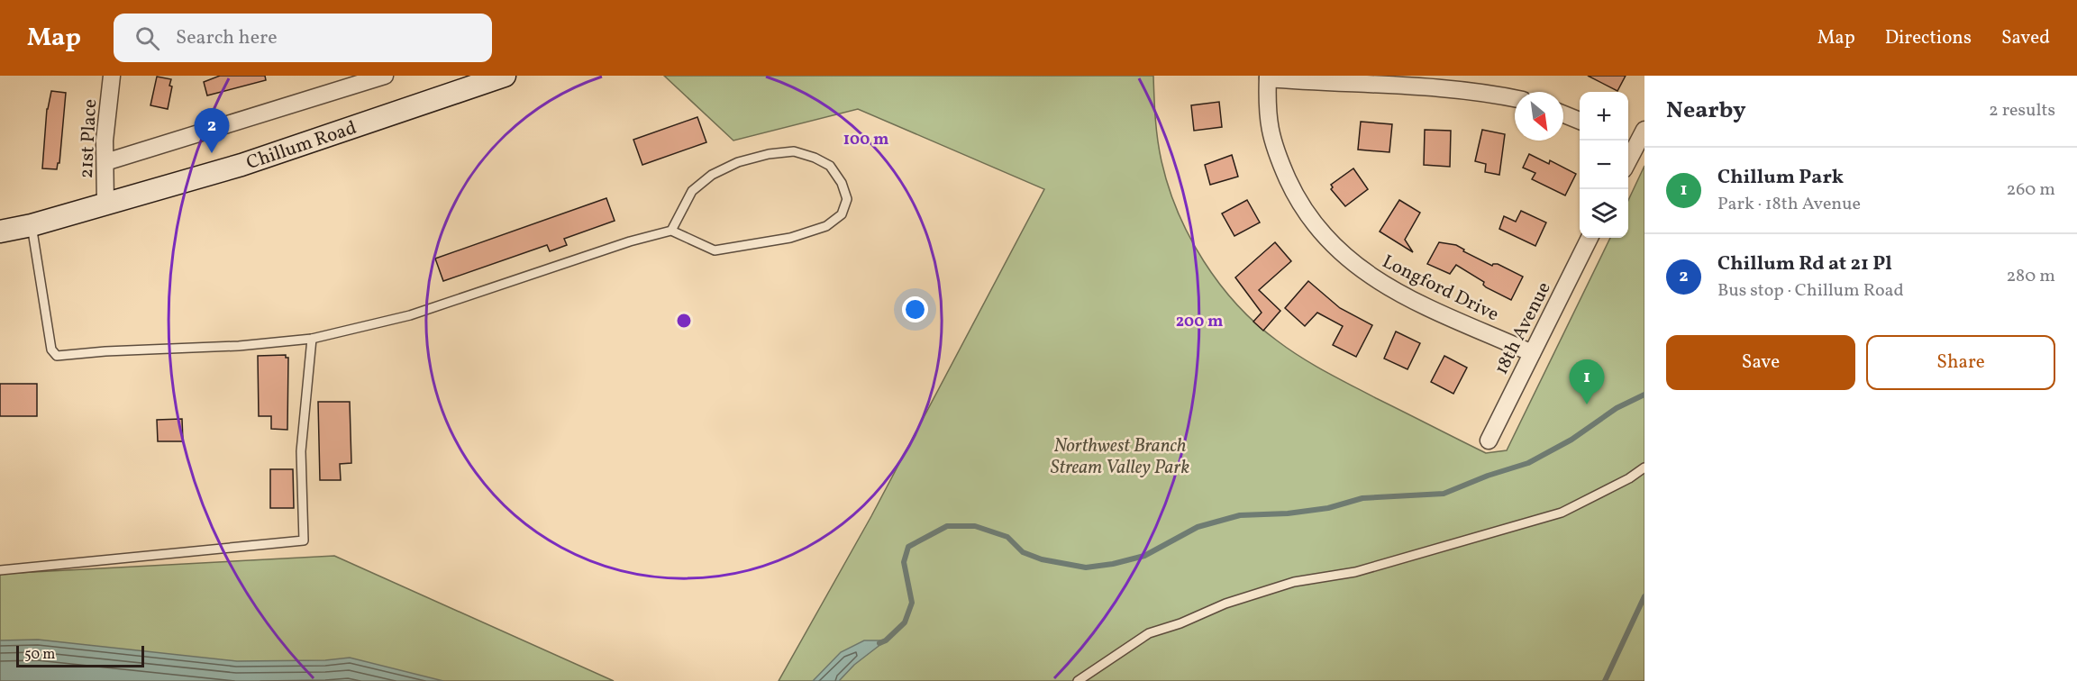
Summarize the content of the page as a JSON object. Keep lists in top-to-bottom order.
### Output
{
  "streets": {
    "main road": ["Chillum Road"],
    "street": ["21st Place", "Longford Drive", "18th Avenue"]
  },
  "crossings": [
    ["21st Place", "Chillum Road"],
    ["Longford Drive", "18th Avenue"]
  ],
  "parks": ["Northwest Branch Stream Valley Park"],
  "scale_bar": "50 m",
  "north": "bottom right",
  "page": {
    "header": "Map",
    "search": "Search here",
    "nav": ["Map", "Directions", "Saved"],
    "heading": ["Nearby", "2 results"],
    "map_buttons": ["+", "−"],
    "pins": ["2", "1"],
    "list": [
      {
        "mark": "1",
        "name": "Chillum Park",
        "note": "Park · 18th Avenue",
        "value": "260 m"
      },
      {
        "mark": "2",
        "name": "Chillum Rd at 21 Pl",
        "note": "Bus stop · Chillum Road",
        "value": "280 m"
      }
    ],
    "buttons": ["Save", "Share"],
    "scale": "50 m"
  },
  "rings": ["100 m", "200 m"]
}
